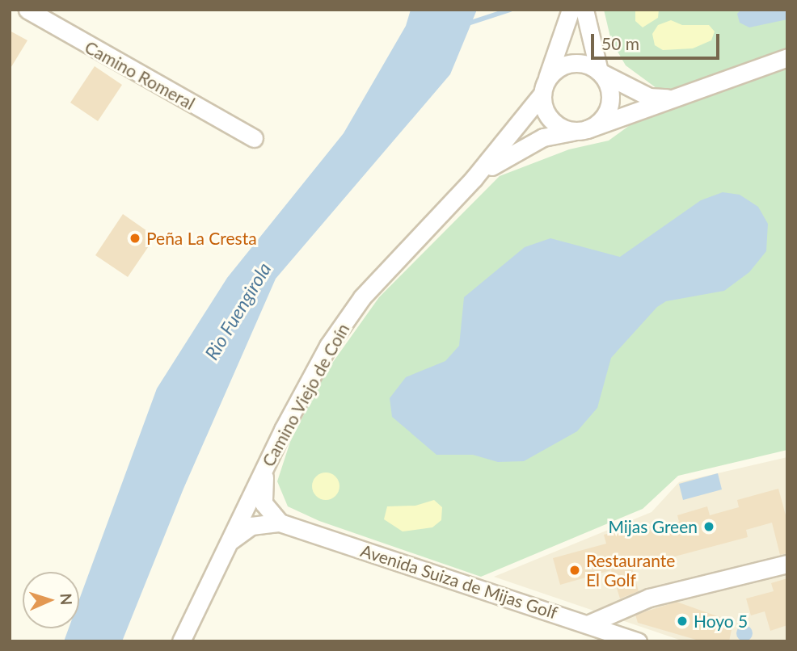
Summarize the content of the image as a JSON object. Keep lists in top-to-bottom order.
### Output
{
  "streets": {
    "street": ["Camino Romeral", "Camino Viejo de Coín", "Avenida Suiza de Mijas Golf"]
  },
  "crossings": [
    ["Camino Viejo de Coín", "Avenida Suiza de Mijas Golf"]
  ],
  "water": ["Rio Fuengirola"],
  "places": [
    "Peña La Cresta",
    "Mijas Green",
    "Restaurante El Golf",
    "Hoyo 5"
  ],
  "scale_bar": "50 m",
  "north": "right"
}
